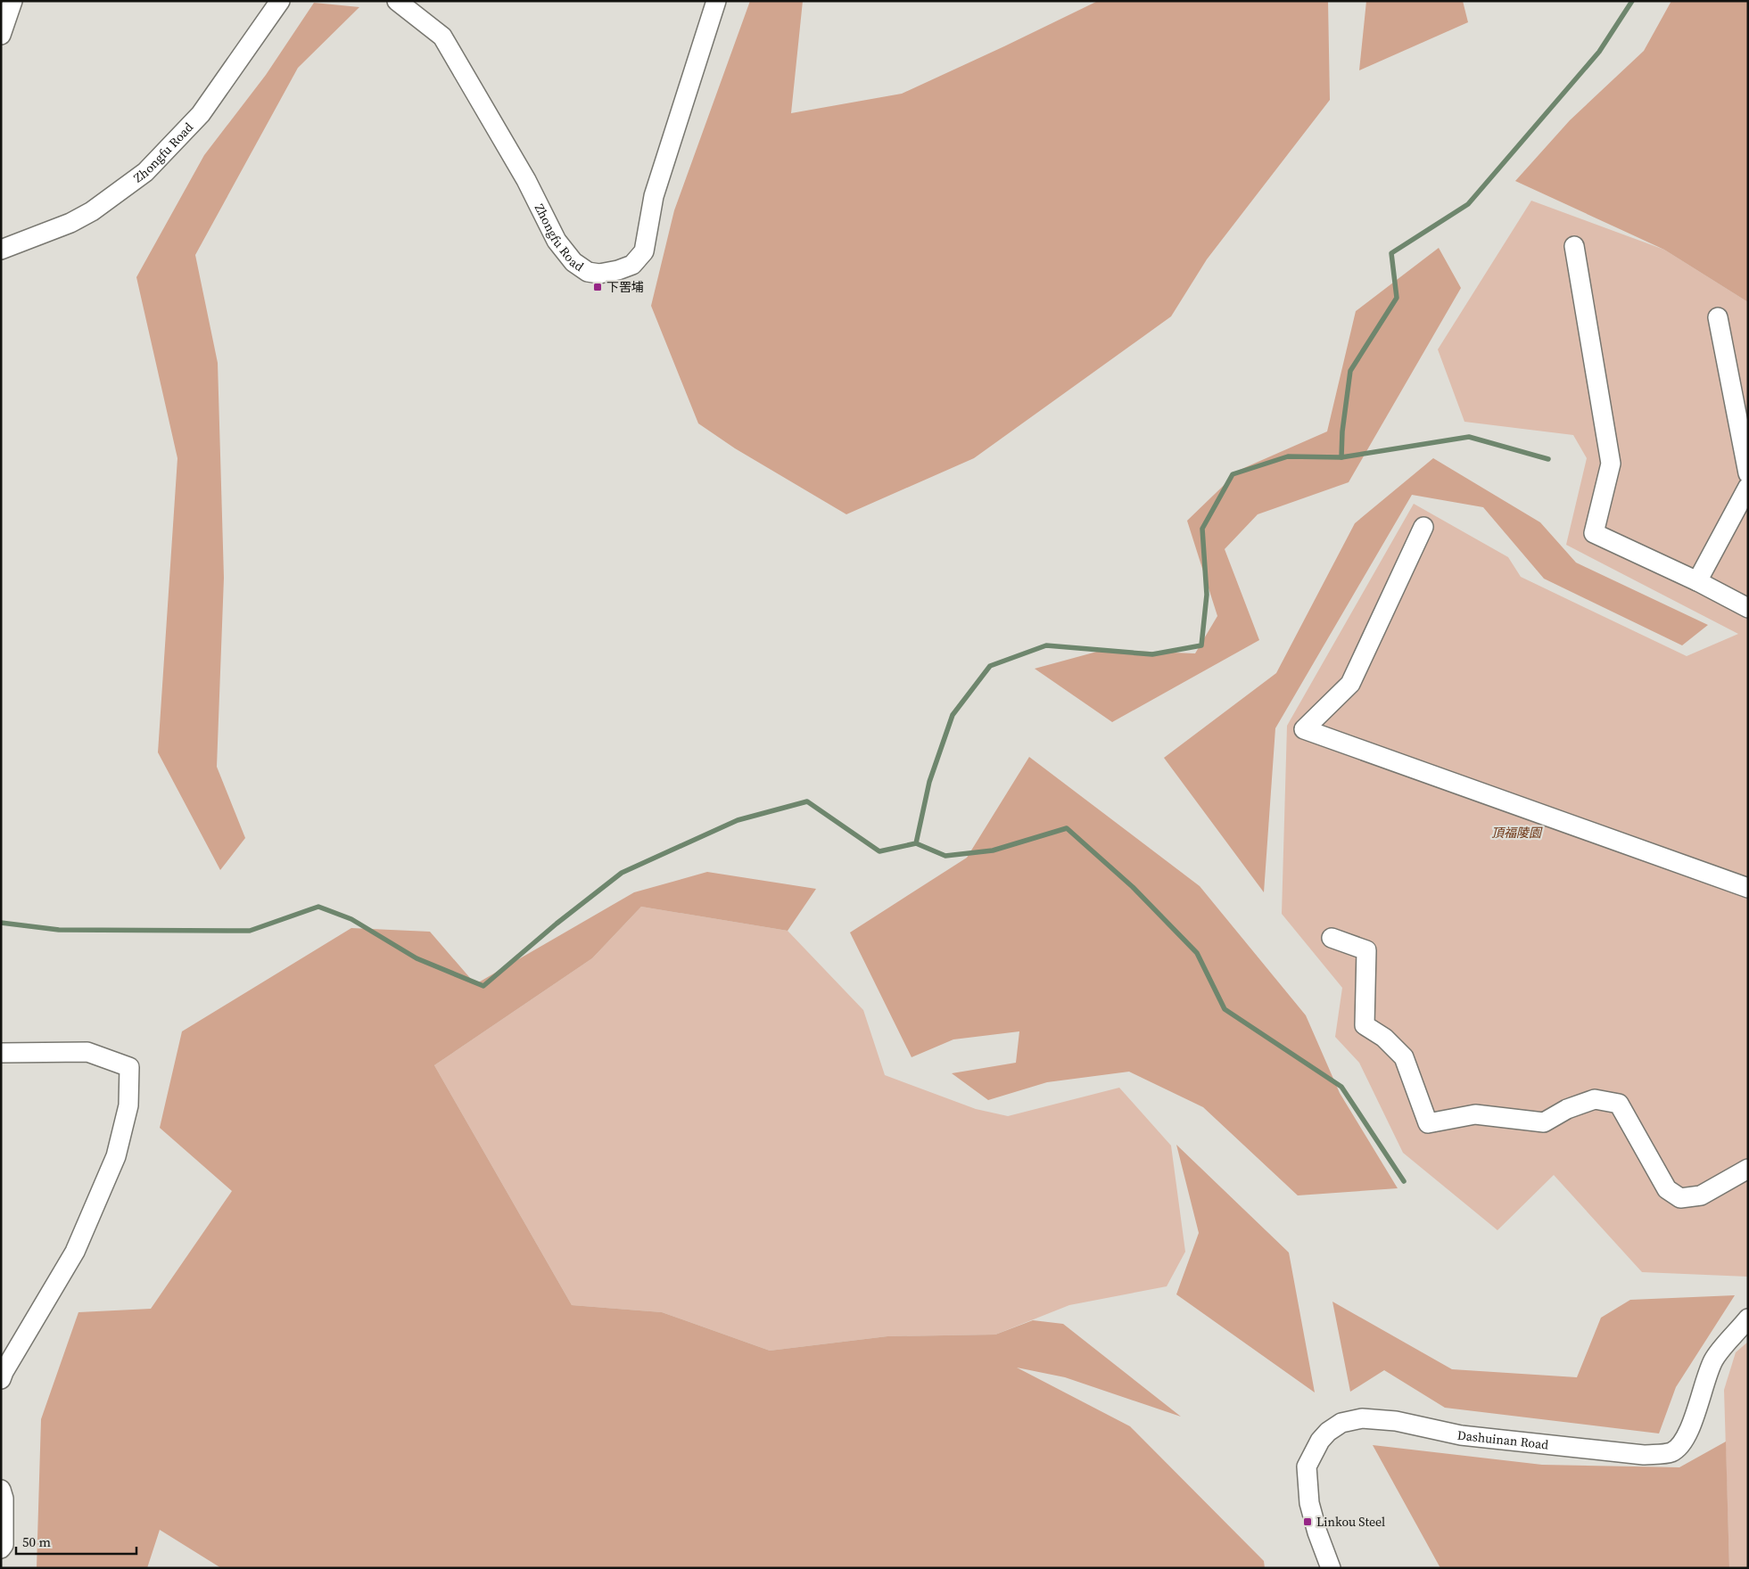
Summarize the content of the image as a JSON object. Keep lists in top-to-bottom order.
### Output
{
  "streets": {
    "street": ["Zhongfu Road", "Dashuinan Road"]
  },
  "parks": ["頂福陵園"],
  "places": {
    "transit": ["下罟埔", "Linkou Steel"]
  },
  "scale_bar": "50 m"
}
